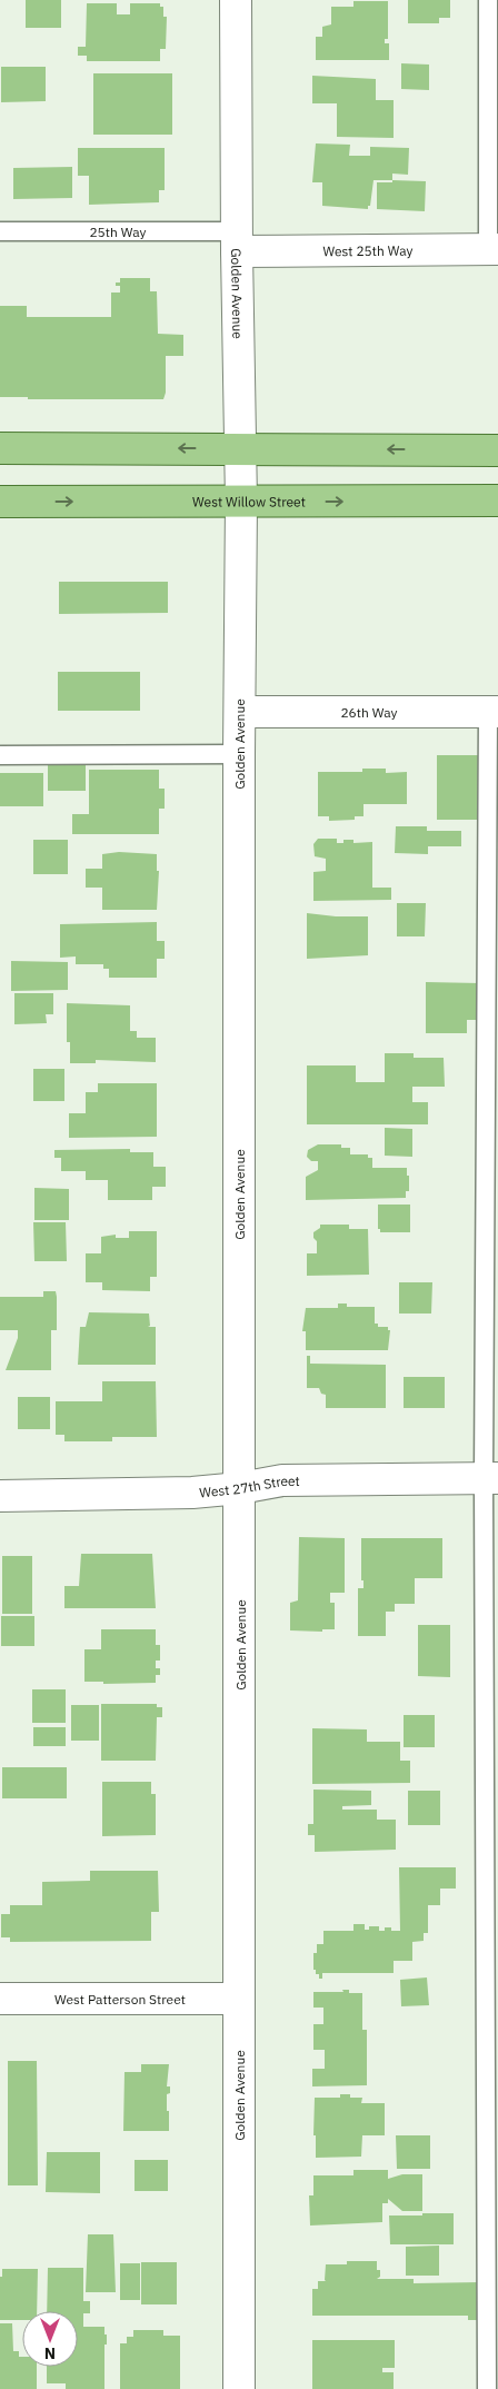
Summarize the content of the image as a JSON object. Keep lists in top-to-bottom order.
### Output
{
  "streets": {
    "main road": ["West Willow Street"],
    "street": [
      "West 25th Way",
      "Golden Avenue",
      "26th Way",
      "West 27th Street",
      "West Patterson Street"
    ],
    "lane": ["25th Way"]
  },
  "crossings": [
    ["25th Way", "West 25th Way"],
    ["25th Way", "Golden Avenue"],
    ["West 25th Way", "Golden Avenue"],
    ["Golden Avenue", "West Willow Street"],
    ["Golden Avenue", "26th Way"],
    ["Golden Avenue", "West 27th Street"],
    ["Golden Avenue", "West Patterson Street"]
  ],
  "north": "bottom"
}
